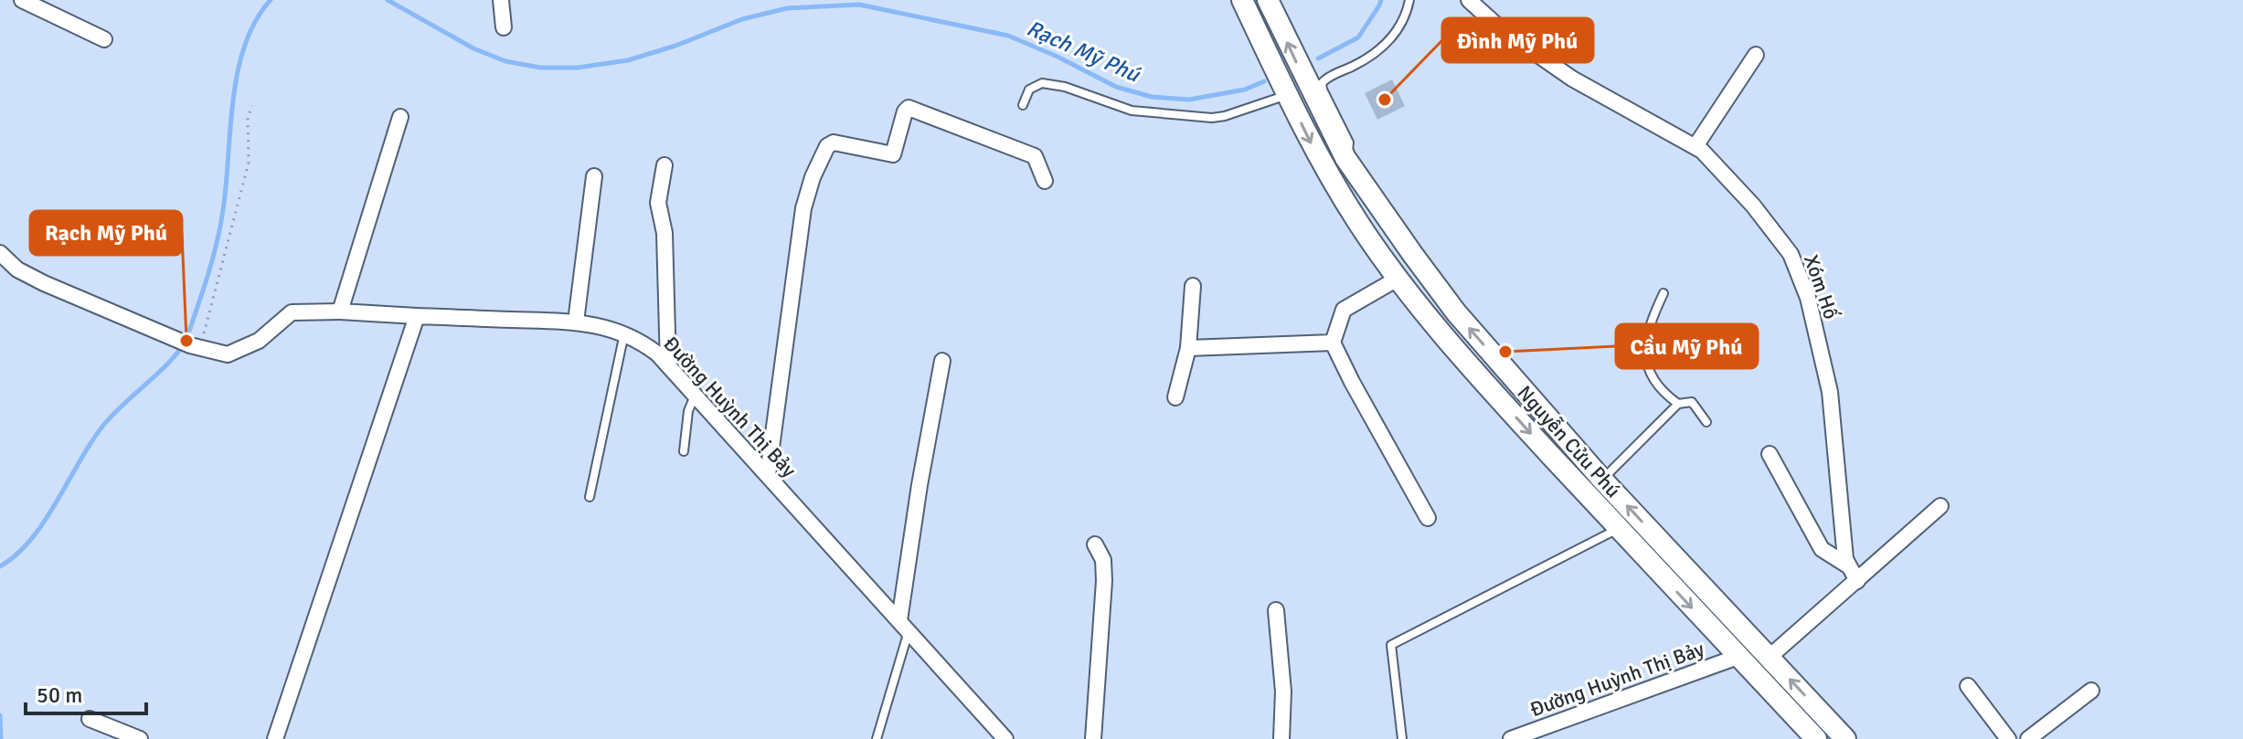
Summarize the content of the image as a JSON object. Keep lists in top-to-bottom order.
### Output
{
  "streets": {
    "main road": ["Nguyễn Cửu Phú"],
    "street": ["Xóm Hố", "Đường Huỳnh Thị Bảy"]
  },
  "crossings": [
    ["Đường Huỳnh Thị Bảy", "Nguyễn Cửu Phú"]
  ],
  "water": ["Rạch Mỹ Phú"],
  "places": ["Đình Mỹ Phú", "Rạch Mỹ Phú", "Cầu Mỹ Phú"],
  "scale_bar": "50 m"
}
